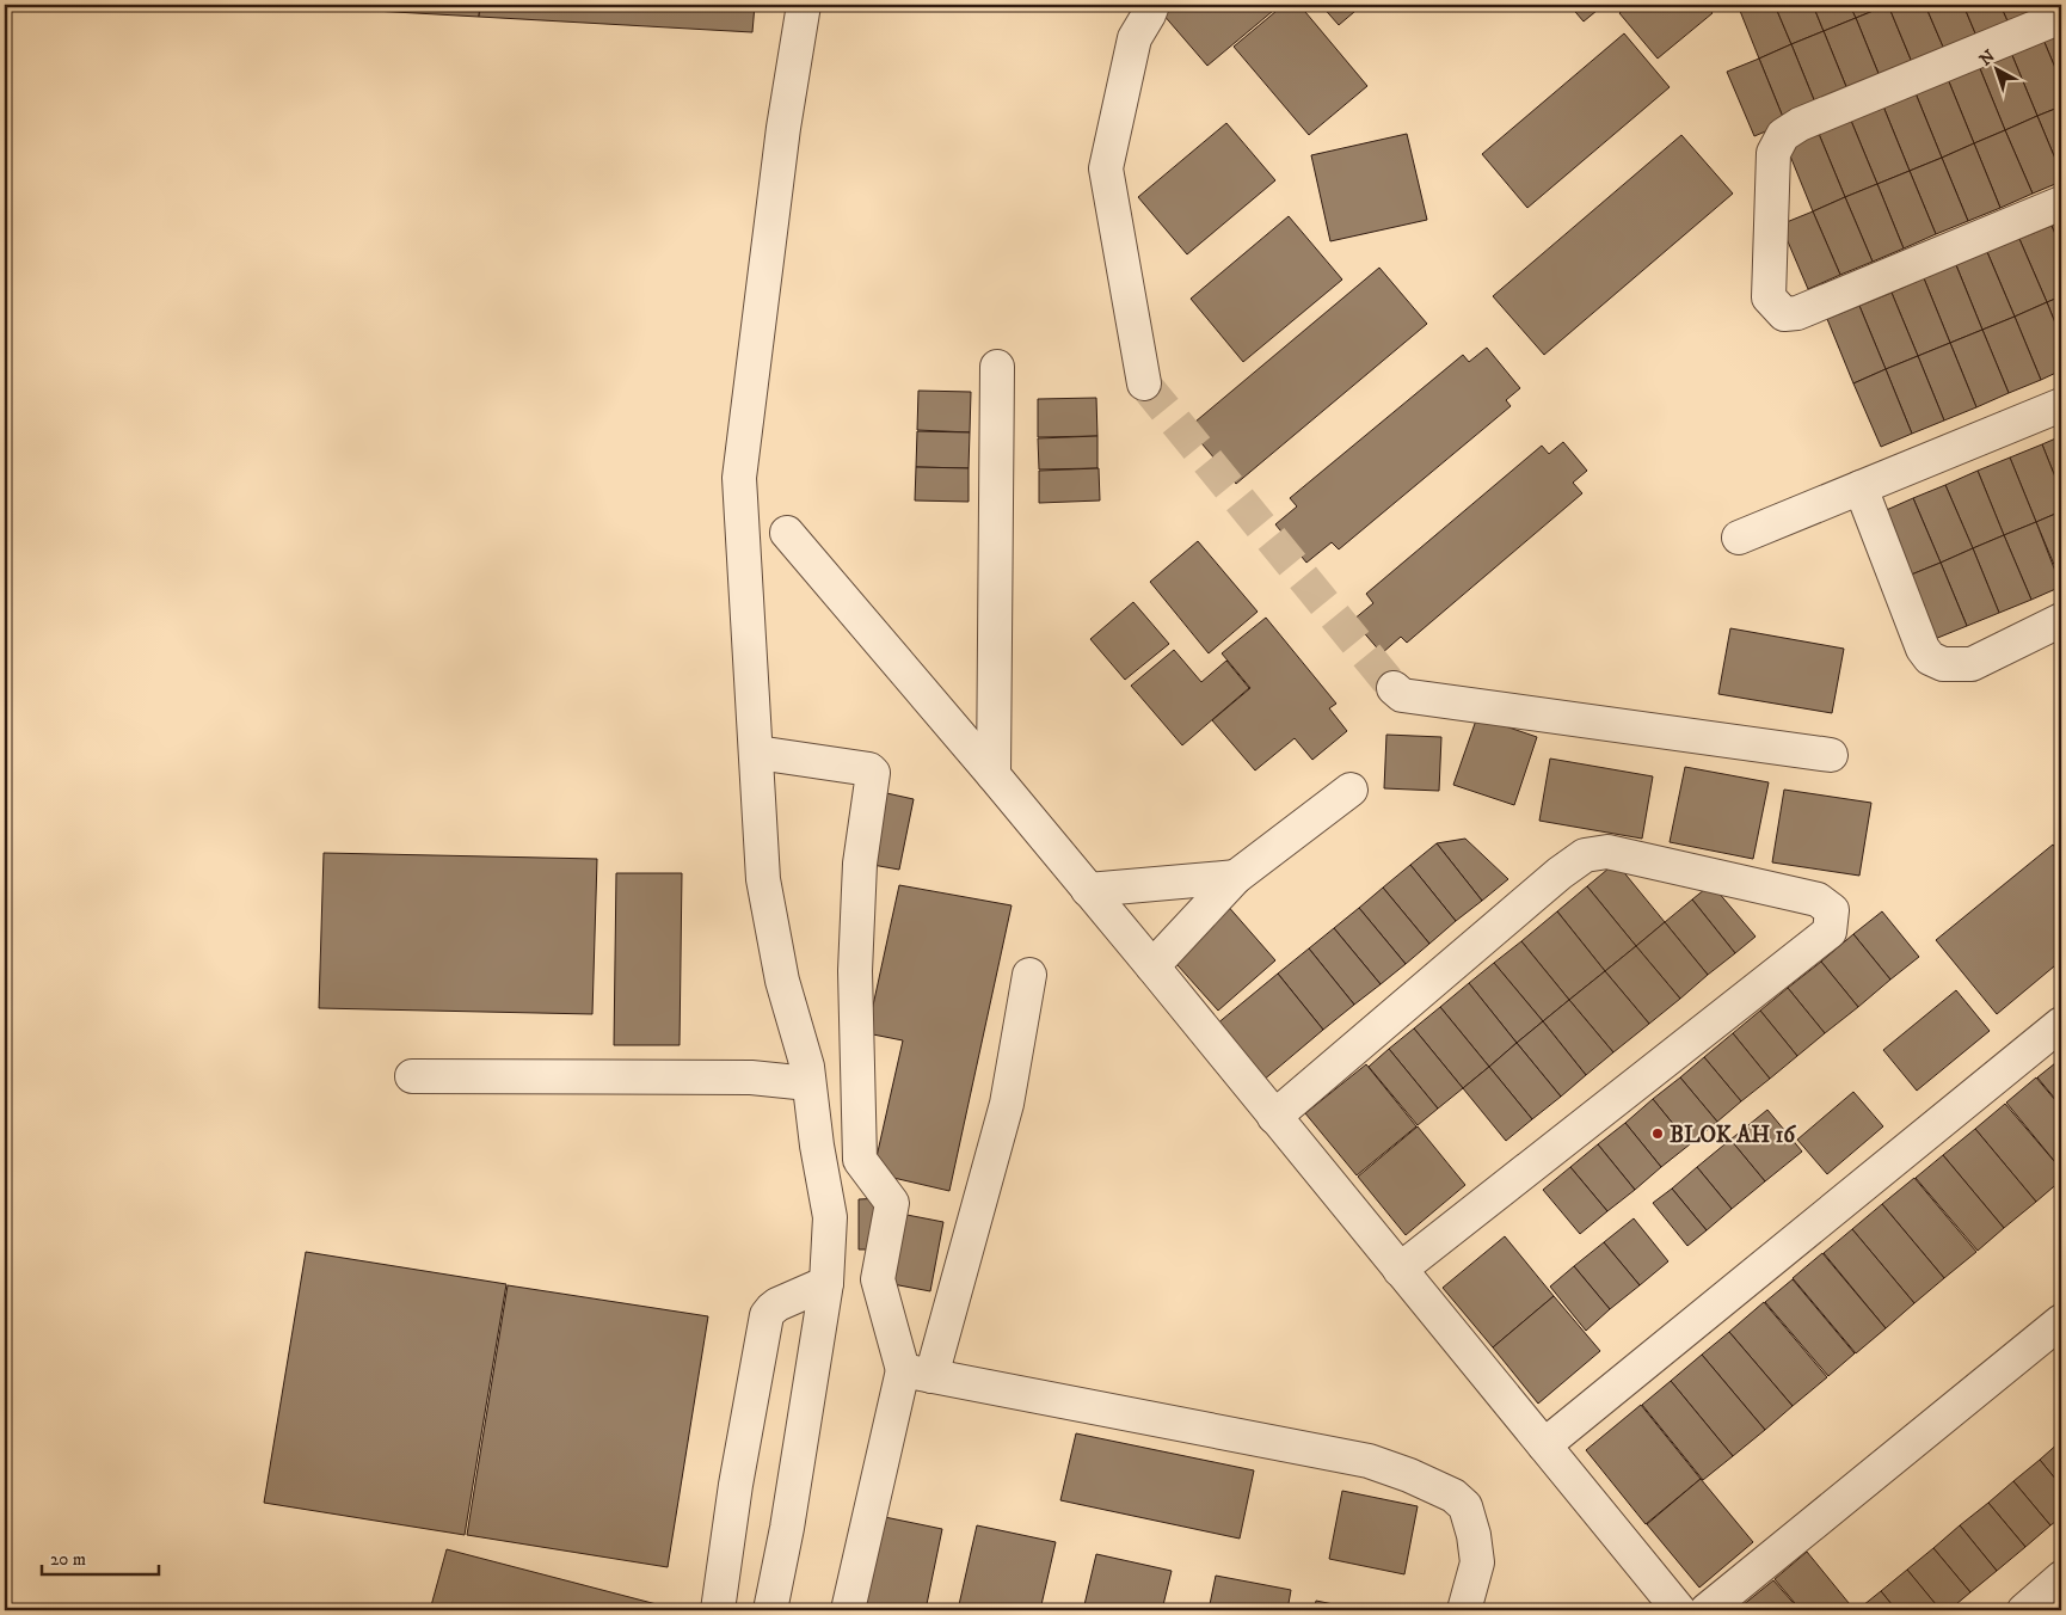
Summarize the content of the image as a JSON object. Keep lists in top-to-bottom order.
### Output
{
  "places": ["BLOK AH 16"],
  "scale_bar": "20 m",
  "north": "top left"
}
